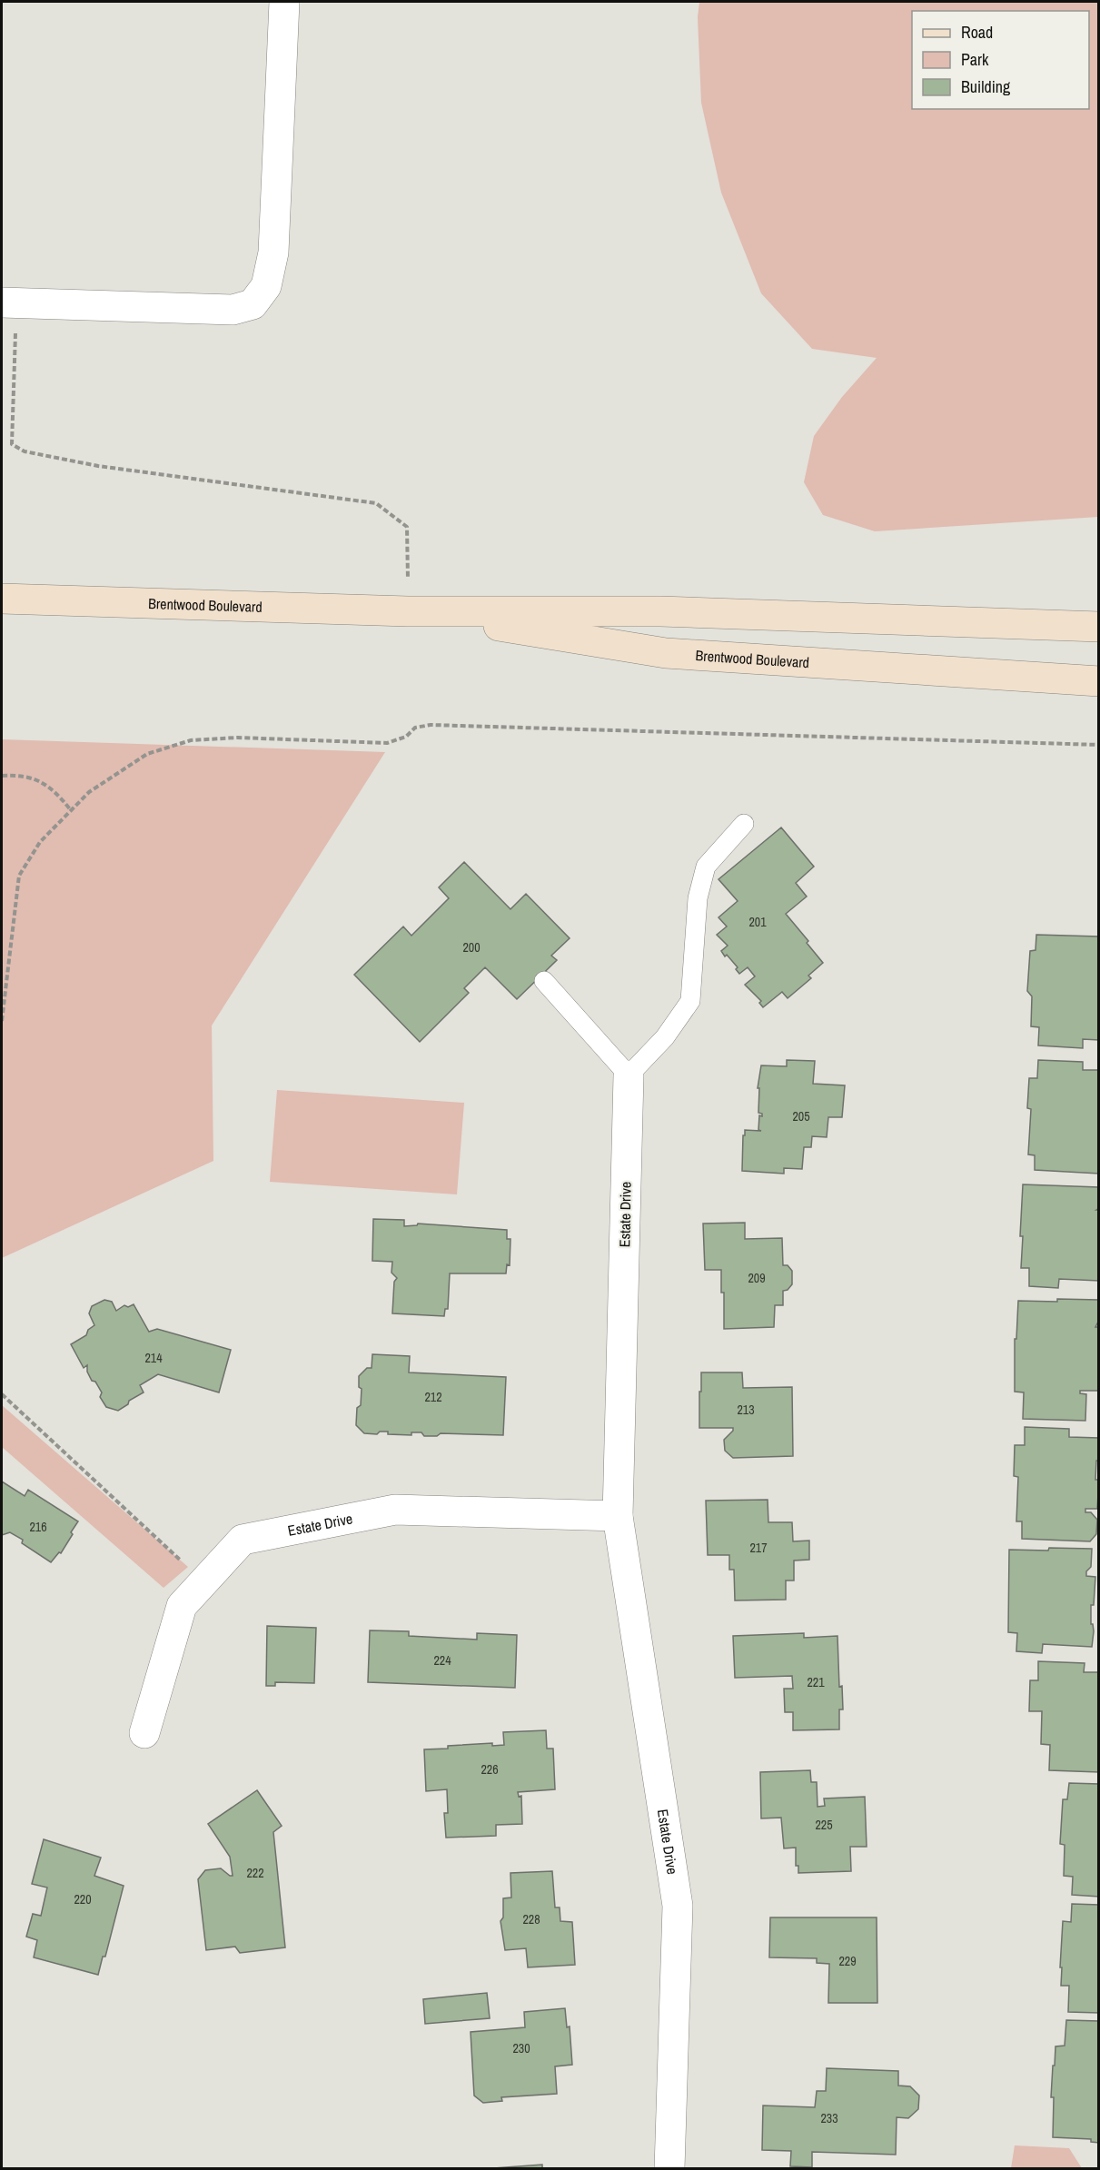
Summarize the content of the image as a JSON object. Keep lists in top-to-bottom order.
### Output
{
  "streets": {
    "street": ["Brentwood Boulevard", "Estate Drive"]
  },
  "house_numbers": [
    "201",
    "200",
    "205",
    "209",
    "214",
    "212",
    "213",
    "216",
    "217",
    "224",
    "221",
    "226",
    "225",
    "222",
    "220",
    "228",
    "229",
    "230",
    "233"
  ],
  "legend": ["Road", "Park", "Building"]
}
